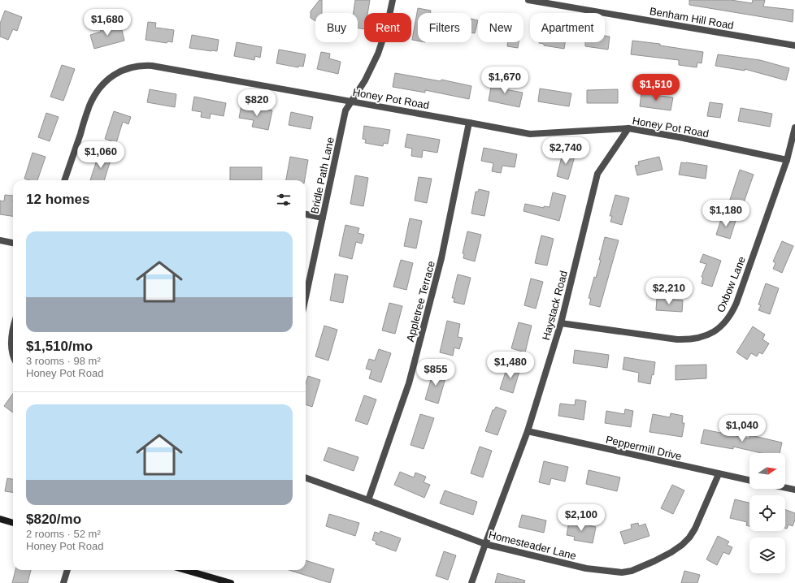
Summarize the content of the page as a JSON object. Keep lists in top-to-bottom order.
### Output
{
  "streets": {
    "street": [
      "Benham Hill Road",
      "Honey Pot Road",
      "Bridle Path Lane",
      "Oxbow Lane",
      "Appletree Terrace",
      "Haystack Road",
      "Peppermill Drive",
      "Homesteader Lane"
    ]
  },
  "crossings": [
    ["Honey Pot Road", "Bridle Path Lane"],
    ["Honey Pot Road", "Oxbow Lane"],
    ["Honey Pot Road", "Appletree Terrace"],
    ["Honey Pot Road", "Haystack Road"],
    ["Oxbow Lane", "Haystack Road"],
    ["Appletree Terrace", "Homesteader Lane"],
    ["Haystack Road", "Peppermill Drive"],
    ["Haystack Road", "Homesteader Lane"],
    ["Peppermill Drive", "Homesteader Lane"]
  ],
  "north": "right",
  "page": {
    "price": [
      "$1,680",
      "$1,670",
      "$1,510",
      "$820",
      "$2,740",
      "$1,060",
      "$1,180",
      "$2,210",
      "$1,480",
      "$855",
      "$1,040",
      "$2,100"
    ],
    "chip": [
      "Buy",
      "Rent",
      "Filters",
      "New",
      "Apartment"
    ],
    "heading": "12 homes",
    "list": [
      {
        "name": "$1,510/mo",
        "note": "3 rooms · 98 m² · Honey Pot Road"
      },
      {
        "name": "$820/mo",
        "note": "2 rooms · 52 m² · Honey Pot Road"
      }
    ]
  }
}
